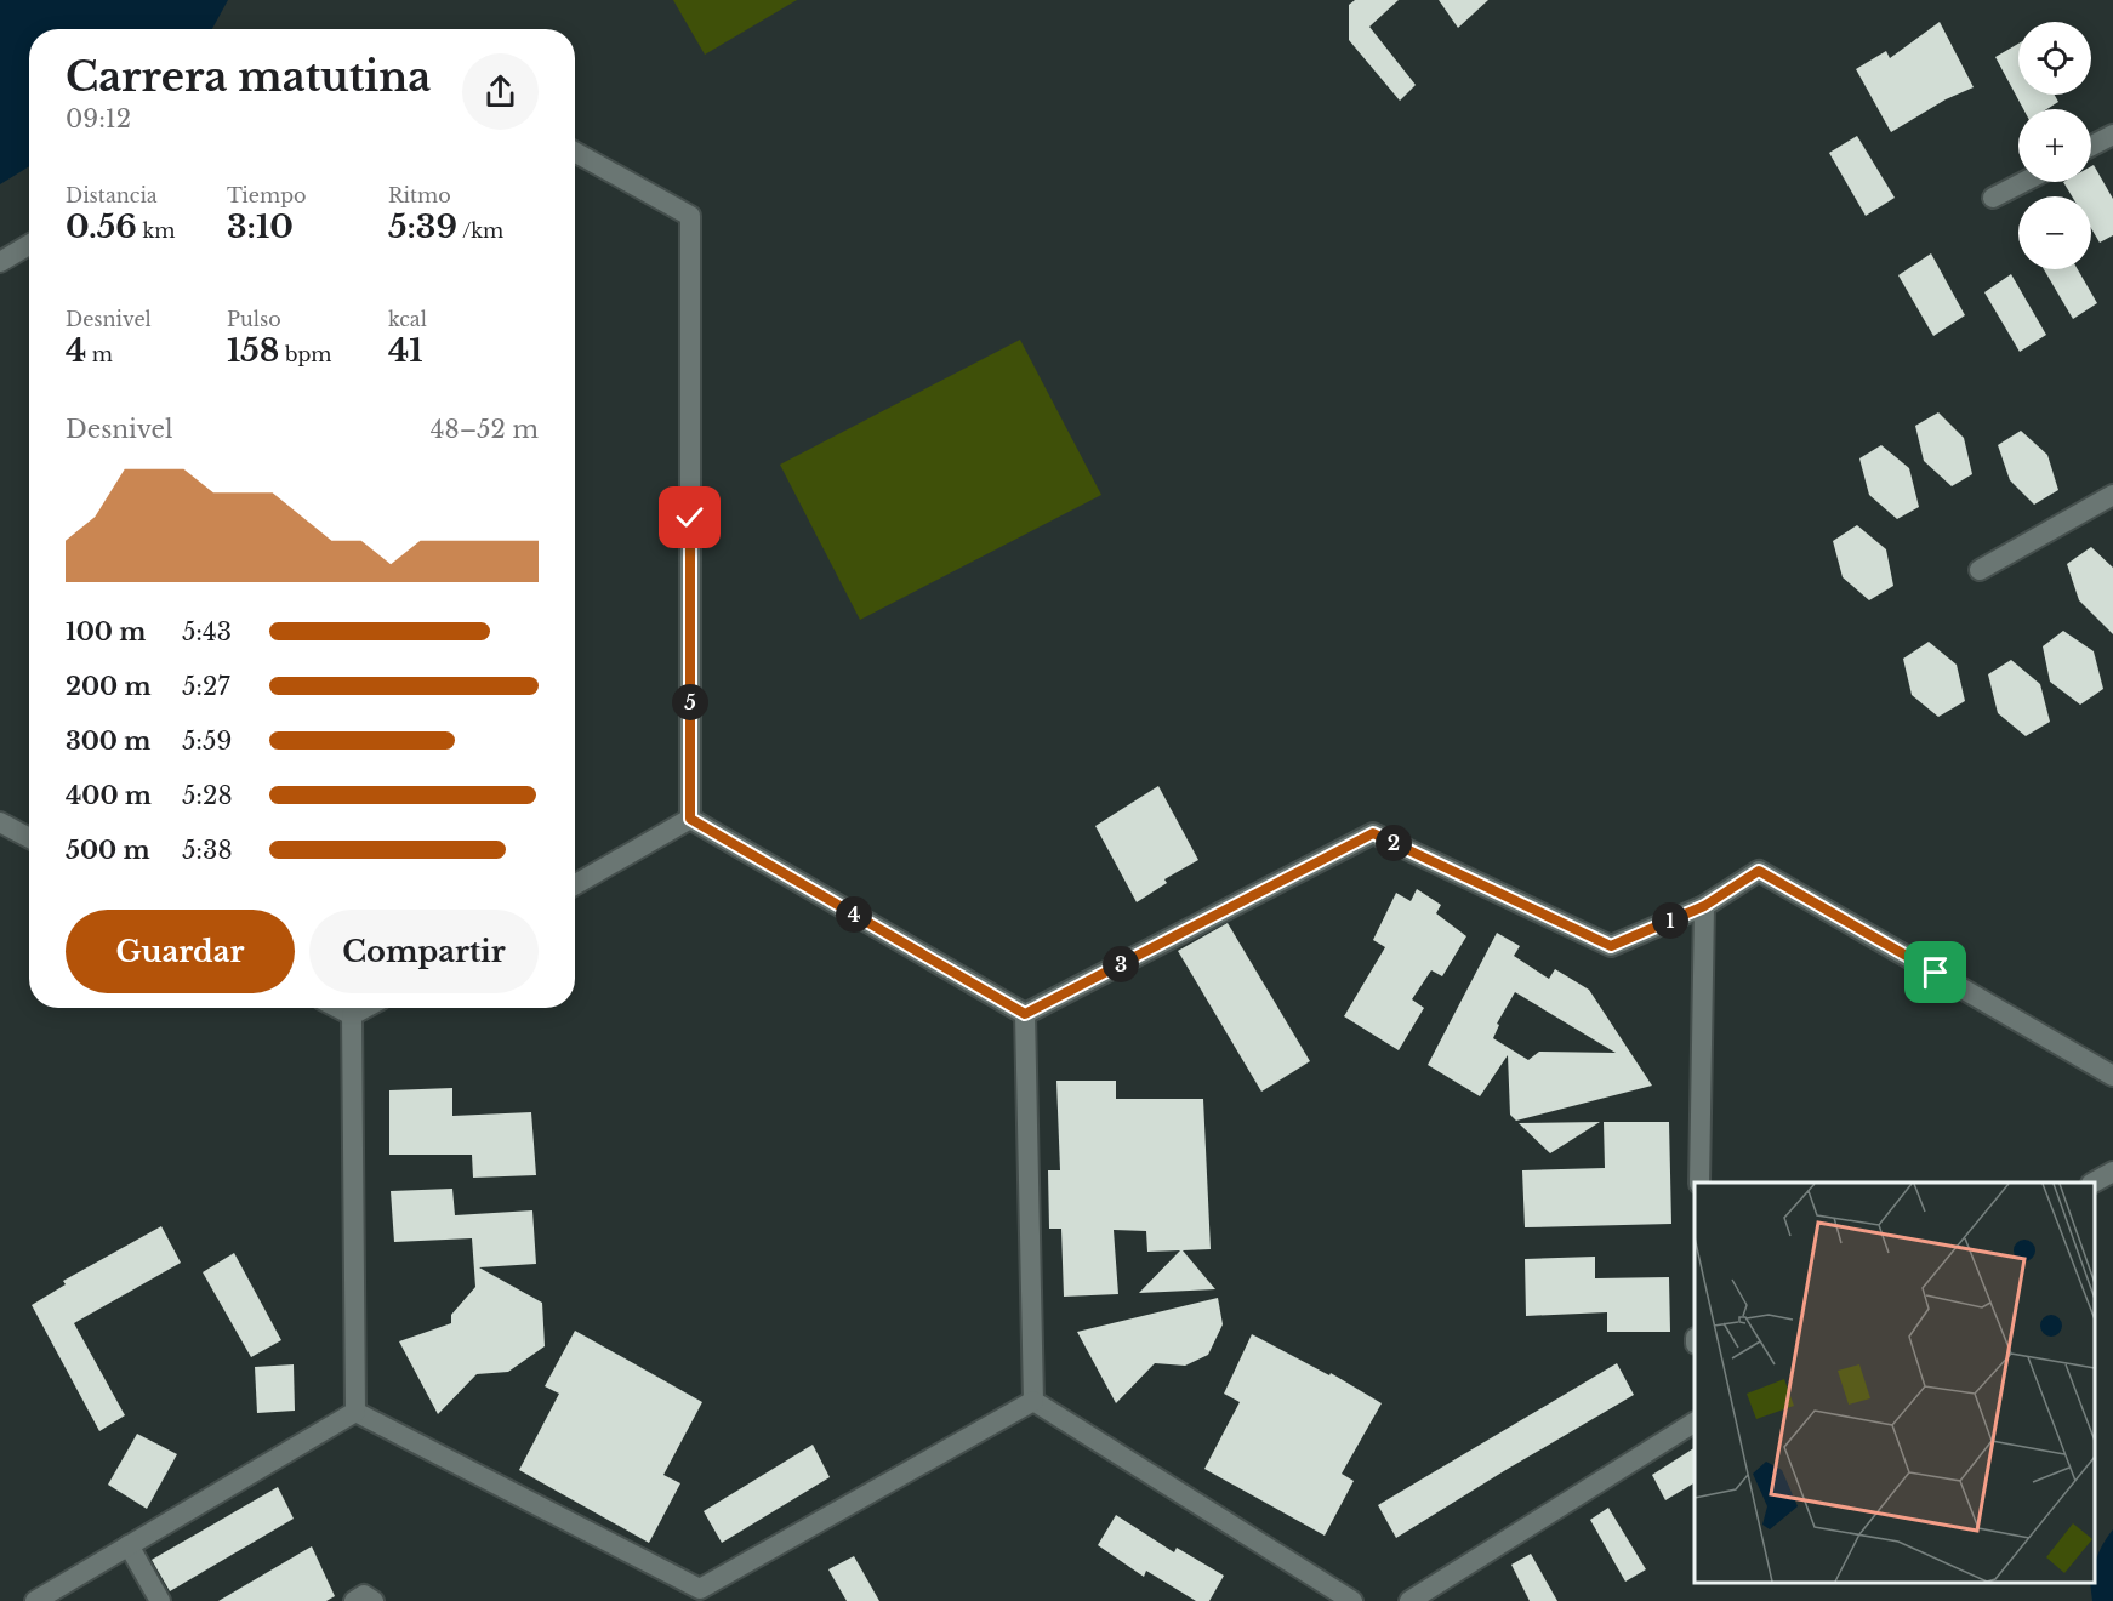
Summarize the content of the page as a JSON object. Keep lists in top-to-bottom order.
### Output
{
  "page": {
    "map_buttons": ["+", "−"],
    "heading": ["Carrera matutina", "09:12"],
    "stats": [
      ["Distancia", "0.56 km"],
      ["Tiempo", "3:10"],
      ["Ritmo", "5:39 /km"],
      ["Desnivel", "4 m"],
      ["Pulso", "158 bpm"],
      ["kcal", "41"]
    ],
    "chart": ["Desnivel", "48–52 m"],
    "list": [
      {
        "name": "100 m",
        "note": "5:43"
      },
      {
        "name": "200 m",
        "note": "5:27"
      },
      {
        "name": "300 m",
        "note": "5:59"
      },
      {
        "name": "400 m",
        "note": "5:28"
      },
      {
        "name": "500 m",
        "note": "5:38"
      }
    ],
    "pins": [
      "5",
      "2",
      "4",
      "1",
      "3"
    ],
    "buttons": ["Guardar", "Compartir"]
  }
}
